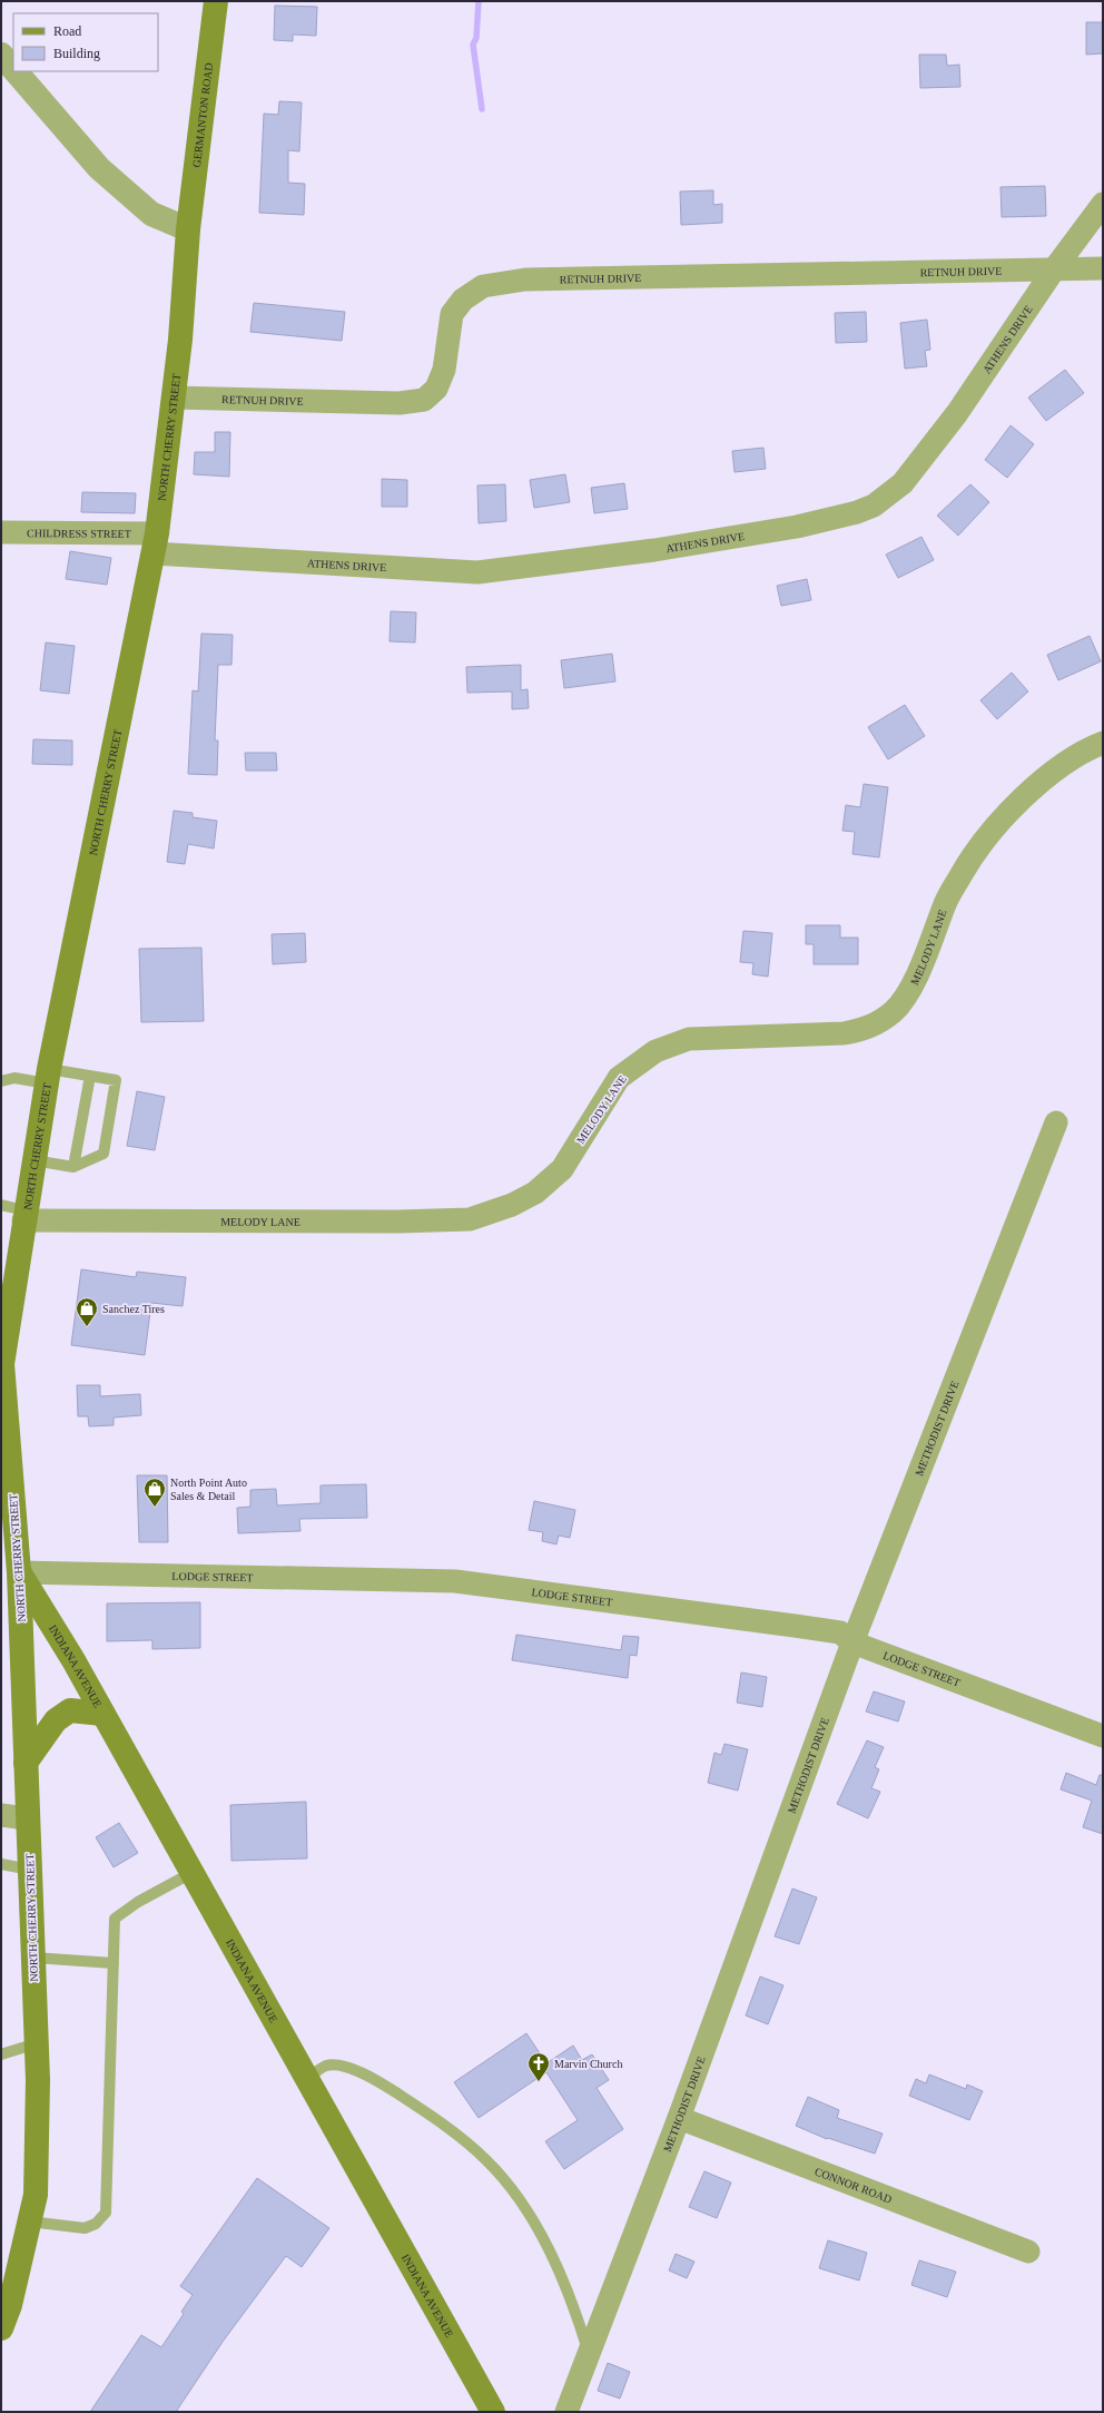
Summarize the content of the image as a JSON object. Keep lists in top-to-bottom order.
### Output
{
  "streets": {
    "main road": ["GERMANTON ROAD", "NORTH CHERRY STREET", "INDIANA AVENUE"],
    "street": [
      "RETNUH DRIVE",
      "ATHENS DRIVE",
      "CHILDRESS STREET",
      "MELODY LANE",
      "METHODIST DRIVE",
      "LODGE STREET",
      "CONNOR ROAD"
    ]
  },
  "crossings": [
    ["GERMANTON ROAD", "NORTH CHERRY STREET"],
    ["RETNUH DRIVE", "ATHENS DRIVE"],
    ["RETNUH DRIVE", "NORTH CHERRY STREET"],
    ["ATHENS DRIVE", "NORTH CHERRY STREET"],
    ["ATHENS DRIVE", "CHILDRESS STREET"],
    ["NORTH CHERRY STREET", "CHILDRESS STREET"],
    ["NORTH CHERRY STREET", "MELODY LANE"],
    ["NORTH CHERRY STREET", "LODGE STREET"],
    ["NORTH CHERRY STREET", "INDIANA AVENUE"],
    ["METHODIST DRIVE", "LODGE STREET"],
    ["METHODIST DRIVE", "CONNOR ROAD"],
    ["LODGE STREET", "INDIANA AVENUE"]
  ],
  "places": {
    "shop": ["Sanchez Tires", "North Point Auto Sales & Detail"],
    "church": ["Marvin Church"]
  },
  "legend": ["Road", "Building"]
}
